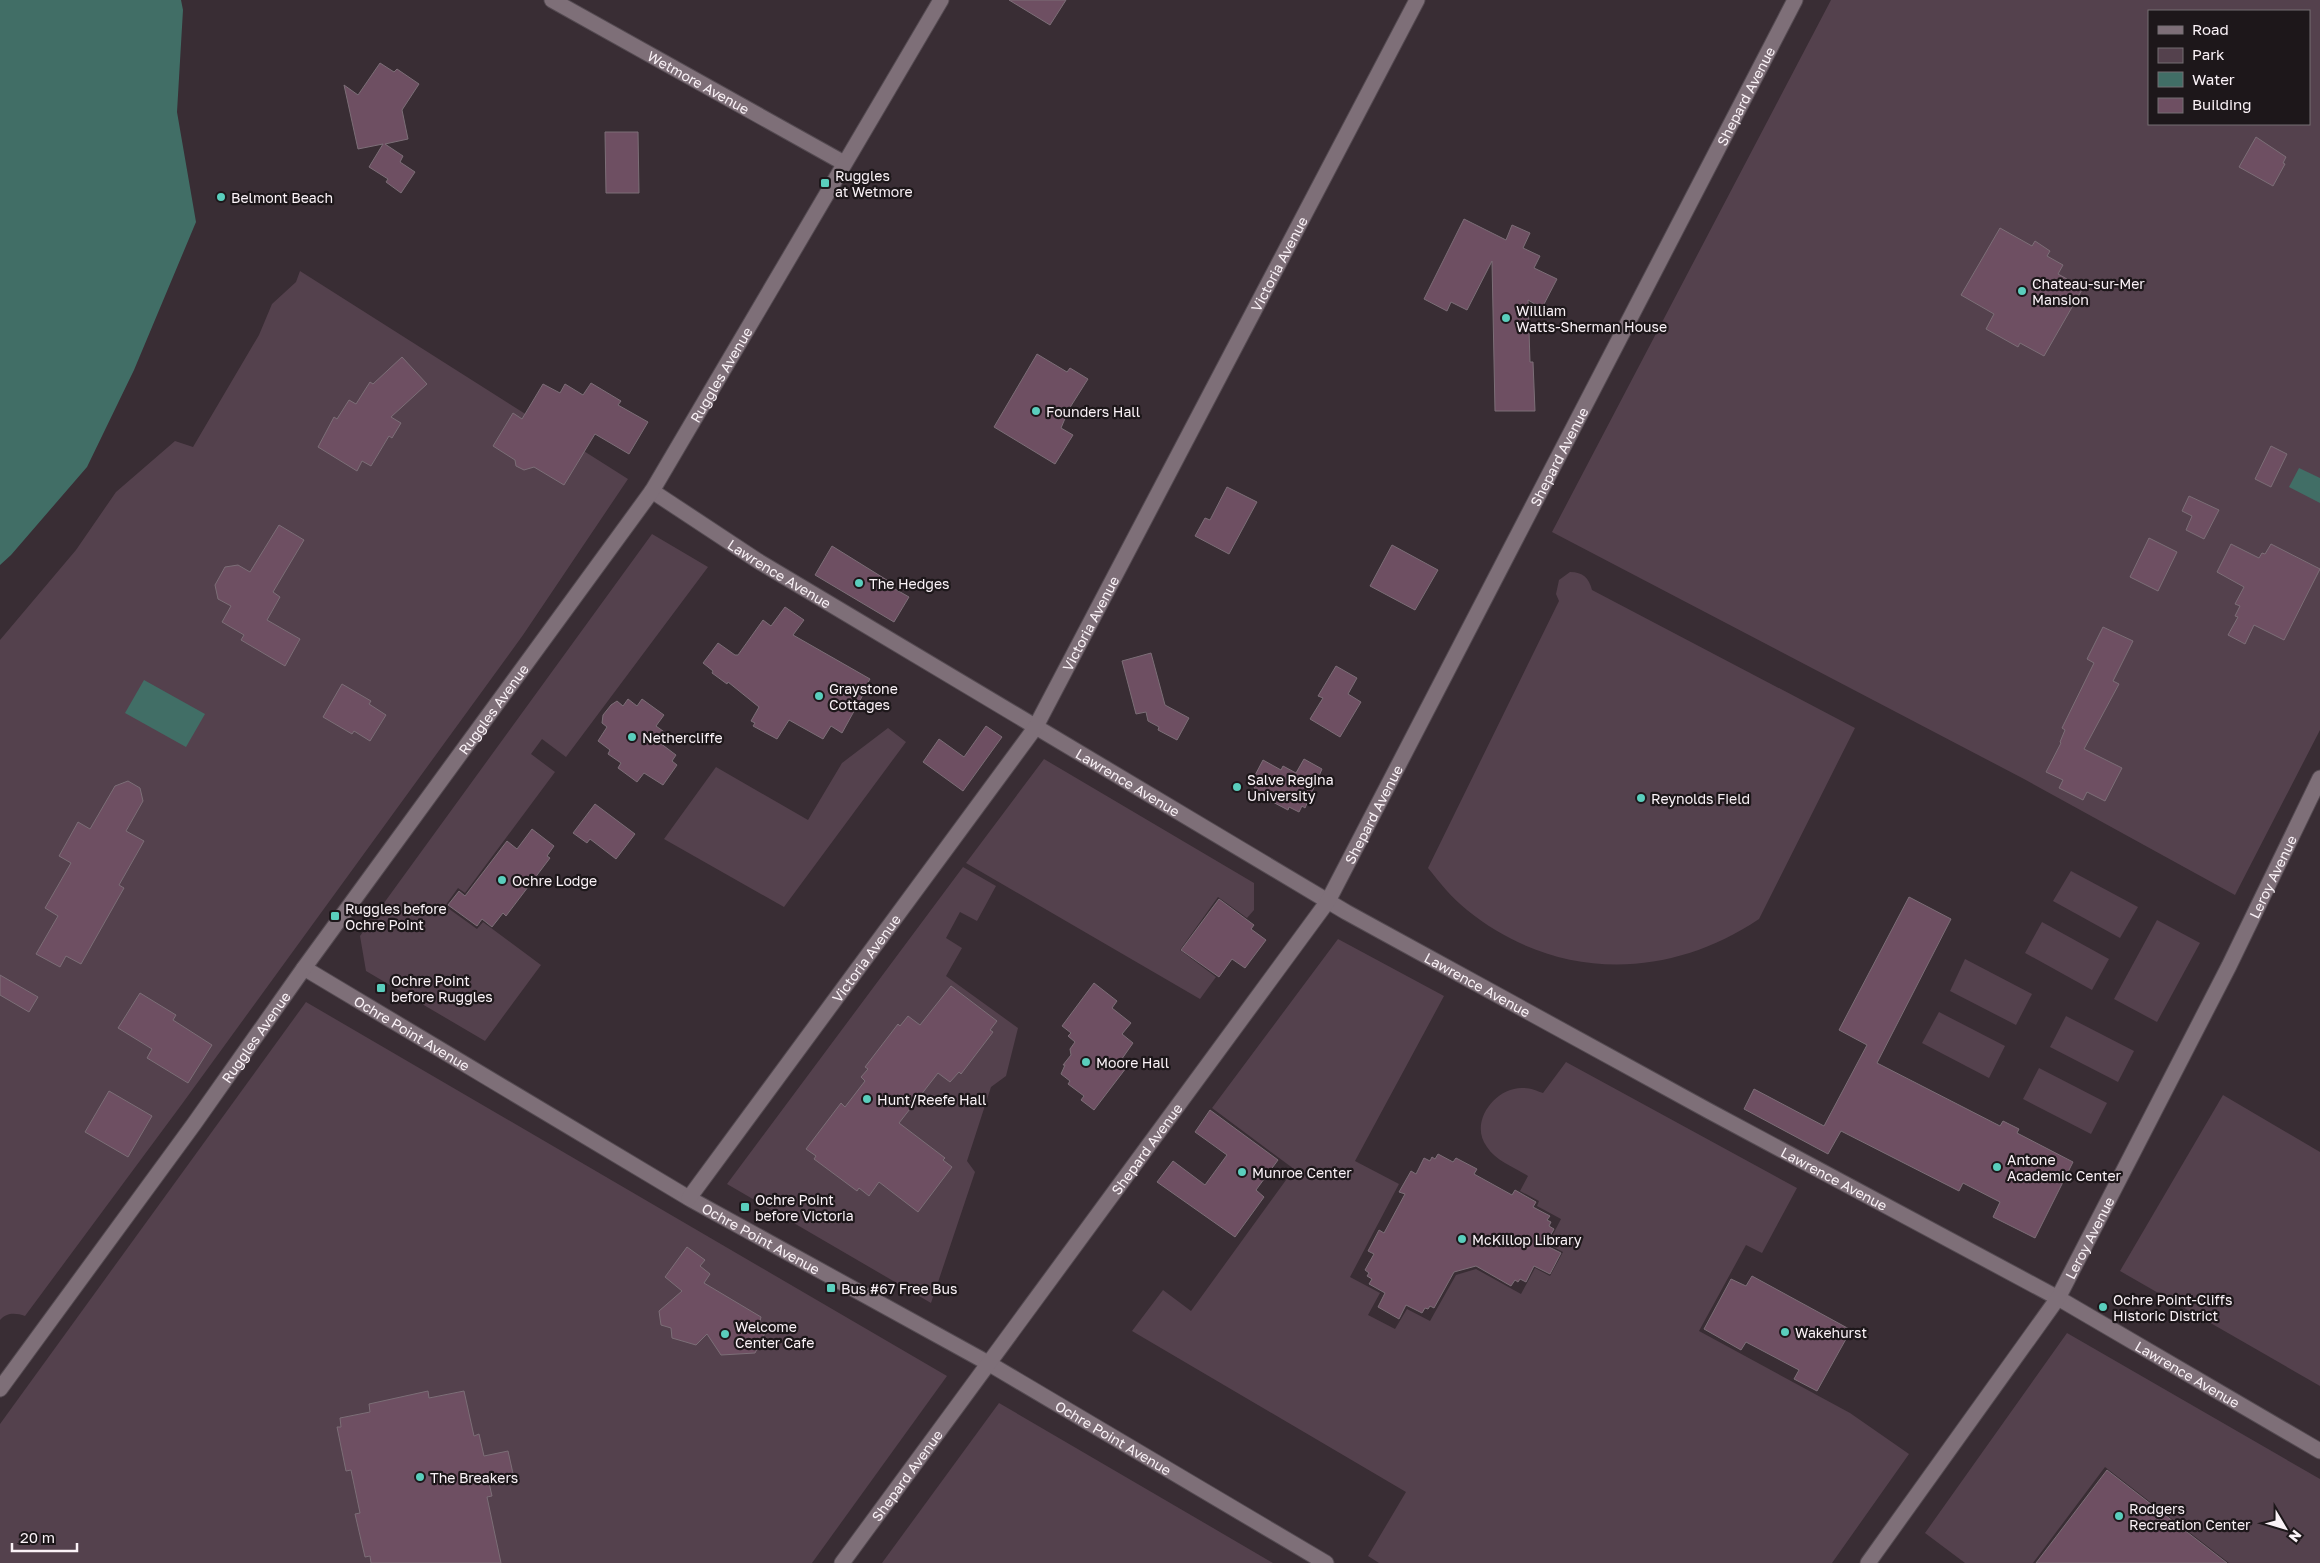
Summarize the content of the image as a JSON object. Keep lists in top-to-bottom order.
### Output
{
  "streets": {
    "street": [
      "Wetmore Avenue",
      "Shepard Avenue",
      "Victoria Avenue",
      "Ruggles Avenue",
      "Lawrence Avenue",
      "Leroy Avenue",
      "Ochre Point Avenue"
    ]
  },
  "crossings": [
    ["Wetmore Avenue", "Ruggles Avenue"],
    ["Shepard Avenue", "Lawrence Avenue"],
    ["Shepard Avenue", "Ochre Point Avenue"],
    ["Victoria Avenue", "Lawrence Avenue"],
    ["Victoria Avenue", "Ochre Point Avenue"],
    ["Ruggles Avenue", "Lawrence Avenue"],
    ["Ruggles Avenue", "Ochre Point Avenue"],
    ["Lawrence Avenue", "Leroy Avenue"]
  ],
  "places": {
    "transit": [
      "Ruggles at Wetmore",
      "Ruggles before Ochre Point",
      "Ochre Point before Ruggles",
      "Ochre Point before Victoria",
      "Bus #67 Free Bus"
    ],
    "other": [
      "Belmont Beach",
      "Chateau-sur-Mer Mansion",
      "William Watts-Sherman House",
      "Founders Hall",
      "The Hedges",
      "Graystone Cottages",
      "Nethercliffe",
      "Salve Regina University",
      "Reynolds Field",
      "Ochre Lodge",
      "Moore Hall",
      "Hunt/Reefe Hall",
      "Antone Academic Center",
      "Munroe Center",
      "McKillop Library",
      "Ochre Point-Cliffs Historic District",
      "Wakehurst",
      "Welcome Center Cafe",
      "The Breakers",
      "Rodgers Recreation Center"
    ]
  },
  "legend": [
    "Road",
    "Park",
    "Water",
    "Building"
  ],
  "scale_bar": "20 m",
  "north": "bottom right"
}
